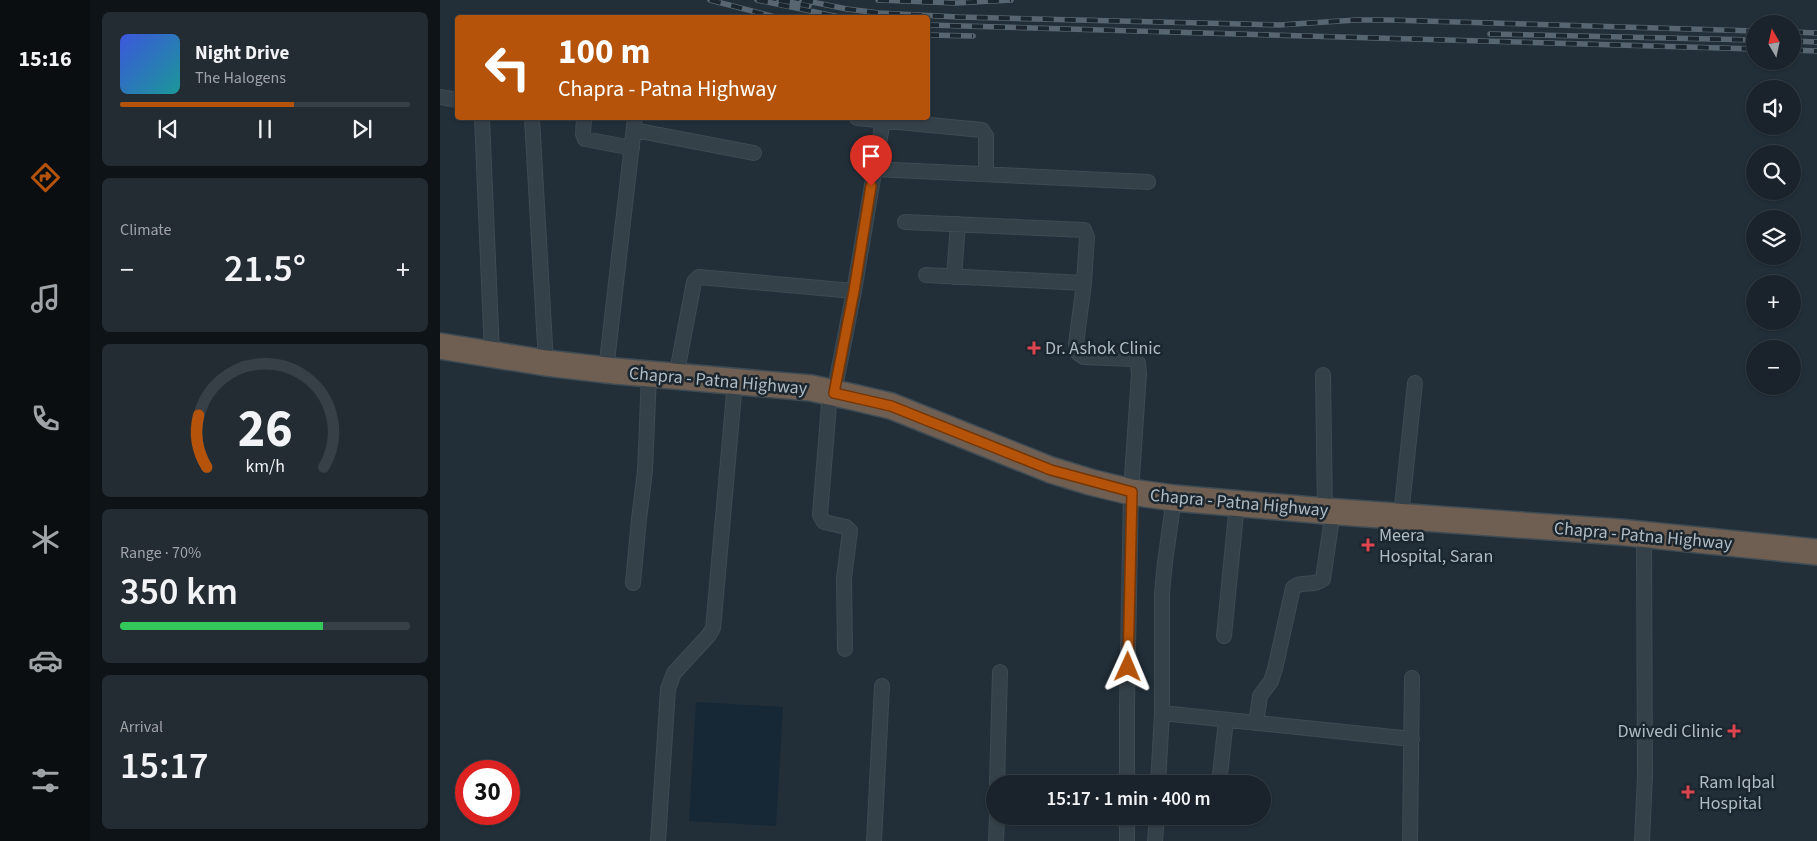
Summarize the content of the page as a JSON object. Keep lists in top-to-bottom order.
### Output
{
  "streets": {
    "highway": ["Chapra - Patna Highway"]
  },
  "places": {
    "health": [
      "Dr. Ashok Clinic",
      "Meera Hospital, Saran",
      "Dwivedi Clinic",
      "Ram Iqbal Hospital"
    ]
  },
  "north": "top",
  "page": {
    "tabs": "15:16",
    "map_buttons": ["+", "−"],
    "turn": ["100 m", "Chapra - Patna Highway"],
    "song": ["Night Drive", "The Halogens"],
    "tile": [
      "Climate",
      ["Range · 70%", "350 km"],
      ["Arrival", "15:17"]
    ],
    "heat": ["−", "21.5°", "+"],
    "limit": "30",
    "trip": "15:17 · 1 min · 400 m",
    "gauge": ["26", "km/h"]
  }
}
